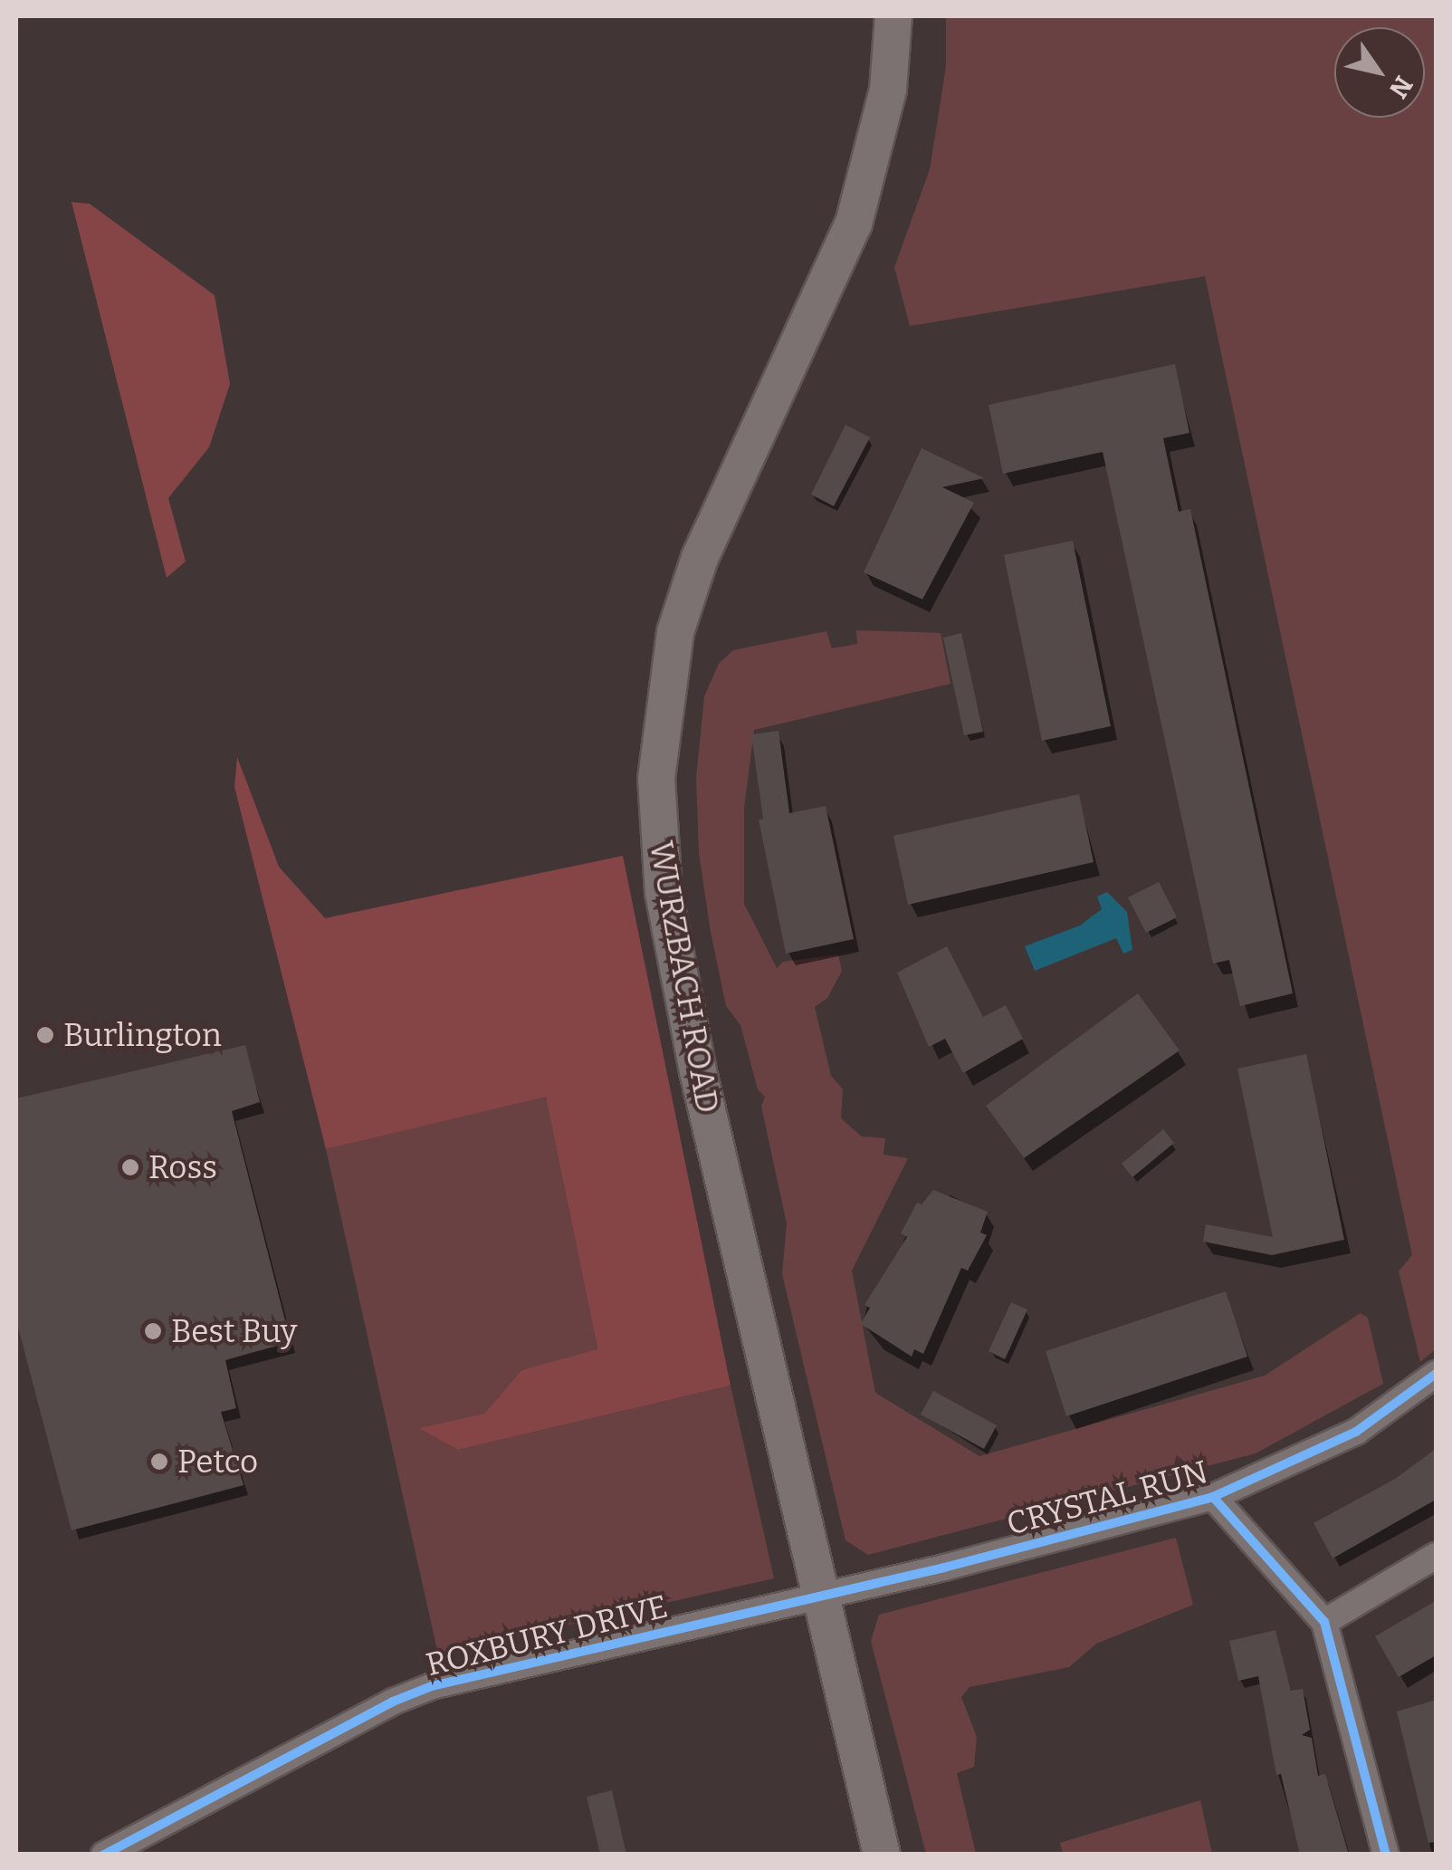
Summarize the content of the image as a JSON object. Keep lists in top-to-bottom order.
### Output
{
  "streets": {
    "main road": ["WURZBACH ROAD"],
    "street": ["CRYSTAL RUN", "ROXBURY DRIVE"]
  },
  "crossings": [
    ["WURZBACH ROAD", "CRYSTAL RUN"],
    ["WURZBACH ROAD", "ROXBURY DRIVE"],
    ["CRYSTAL RUN", "ROXBURY DRIVE"]
  ],
  "places": [
    "Burlington",
    "Ross",
    "Best Buy",
    "Petco"
  ],
  "north": "bottom right"
}
